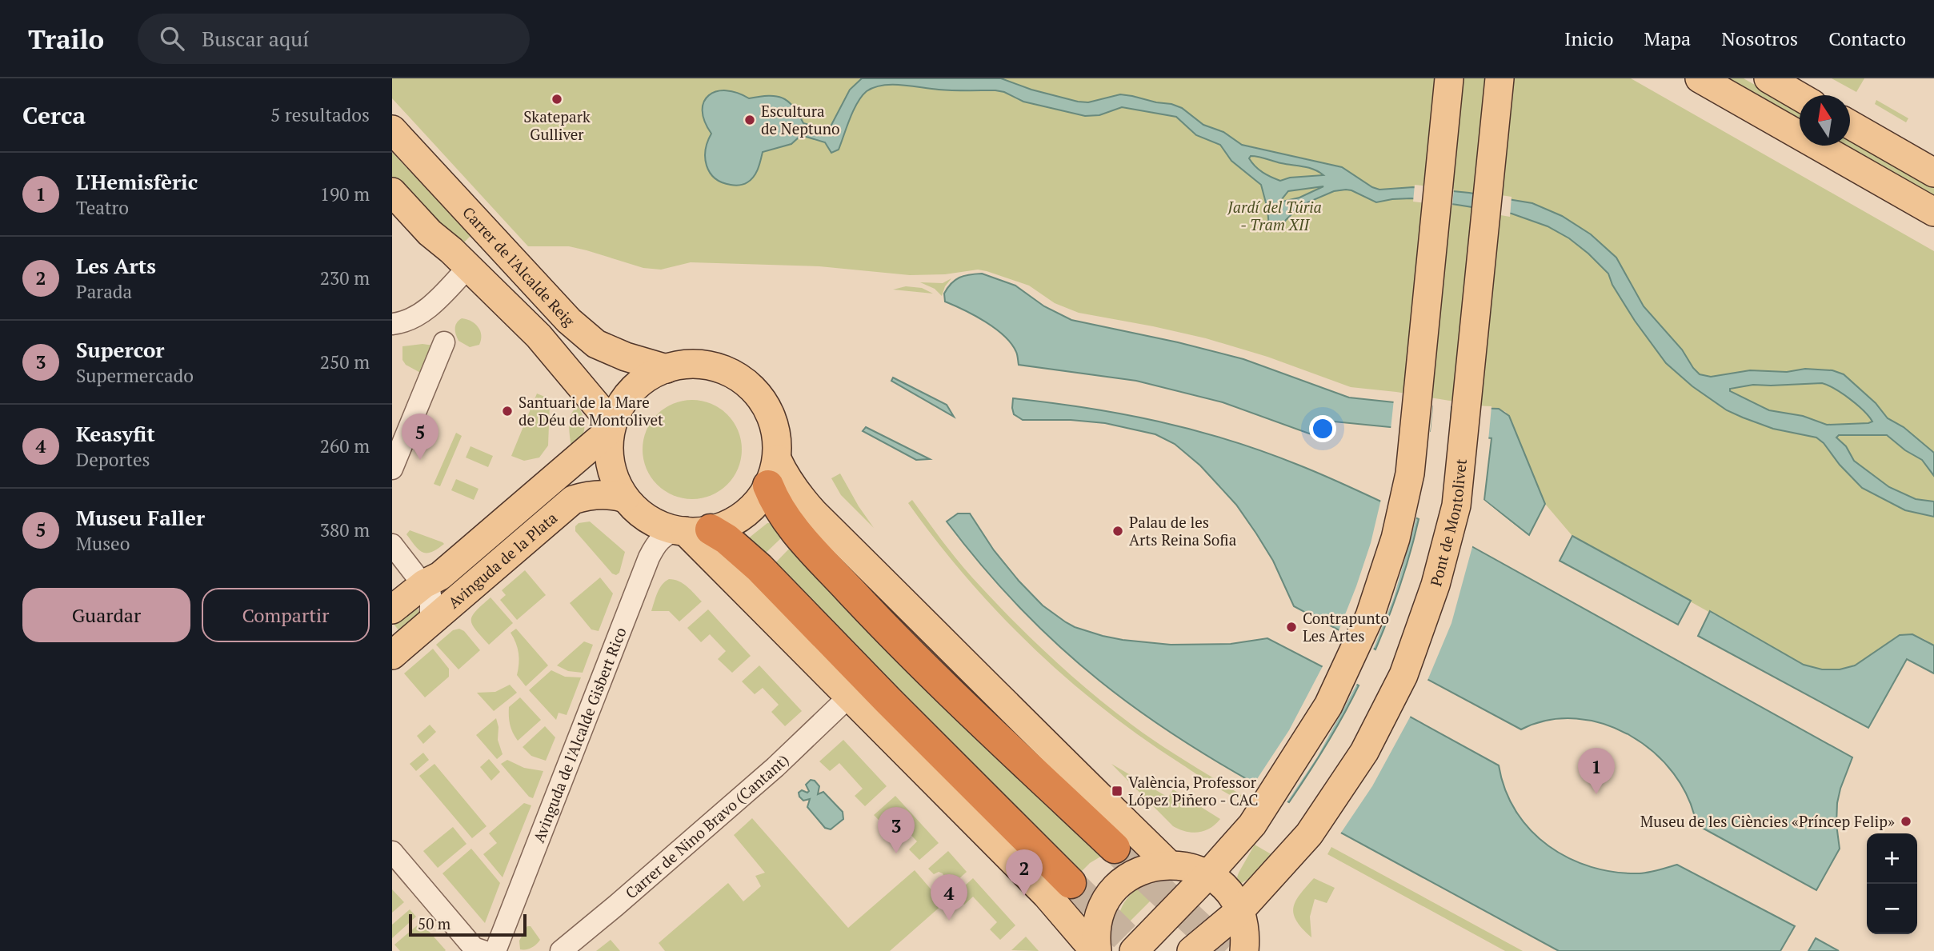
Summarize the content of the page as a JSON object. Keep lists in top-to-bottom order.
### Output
{
  "streets": {
    "main road": ["Carrer de l'Alcalde Reig", "Pont de Montolivet", "Avinguda de la Plata"],
    "street": ["Avinguda de l'Alcalde Gisbert Rico", "Carrer de Nino Bravo (Cantant)"]
  },
  "crossings": [
    ["Carrer de l'Alcalde Reig", "Avinguda de la Plata"],
    ["Carrer de l'Alcalde Reig", "Avinguda de l'Alcalde Gisbert Rico"],
    ["Avinguda de la Plata", "Avinguda de l'Alcalde Gisbert Rico"]
  ],
  "parks": ["Jardí del Túria - Tram XII"],
  "places": {
    "other": [
      "Skatepark Gulliver",
      "Escultura de Neptuno",
      "Santuari de la Mare de Déu de Montolivet",
      "Palau de les Arts Reina Sofia",
      "Contrapunto Les Artes",
      "Museu de les Ciències «Príncep Felip»"
    ],
    "transit": ["València, Professor López Piñero - CAC"]
  },
  "scale_bar": "50 m",
  "north": "top",
  "page": {
    "header": "Trailo",
    "search": "Buscar aquí",
    "nav": [
      "Inicio",
      "Mapa",
      "Nosotros",
      "Contacto"
    ],
    "heading": ["Cerca", "5 resultados"],
    "list": [
      {
        "mark": "1",
        "name": "L'Hemisfèric",
        "note": "Teatro",
        "value": "190 m"
      },
      {
        "mark": "2",
        "name": "Les Arts",
        "note": "Parada",
        "value": "230 m"
      },
      {
        "mark": "3",
        "name": "Supercor",
        "note": "Supermercado",
        "value": "250 m"
      },
      {
        "mark": "4",
        "name": "Keasyfit",
        "note": "Deportes",
        "value": "260 m"
      },
      {
        "mark": "5",
        "name": "Museu Faller",
        "note": "Museo",
        "value": "380 m"
      }
    ],
    "pins": [
      "5",
      "1",
      "3",
      "2",
      "4"
    ],
    "buttons": ["Guardar", "Compartir"],
    "map_buttons": ["+", "−"],
    "scale": "50 m"
  }
}
